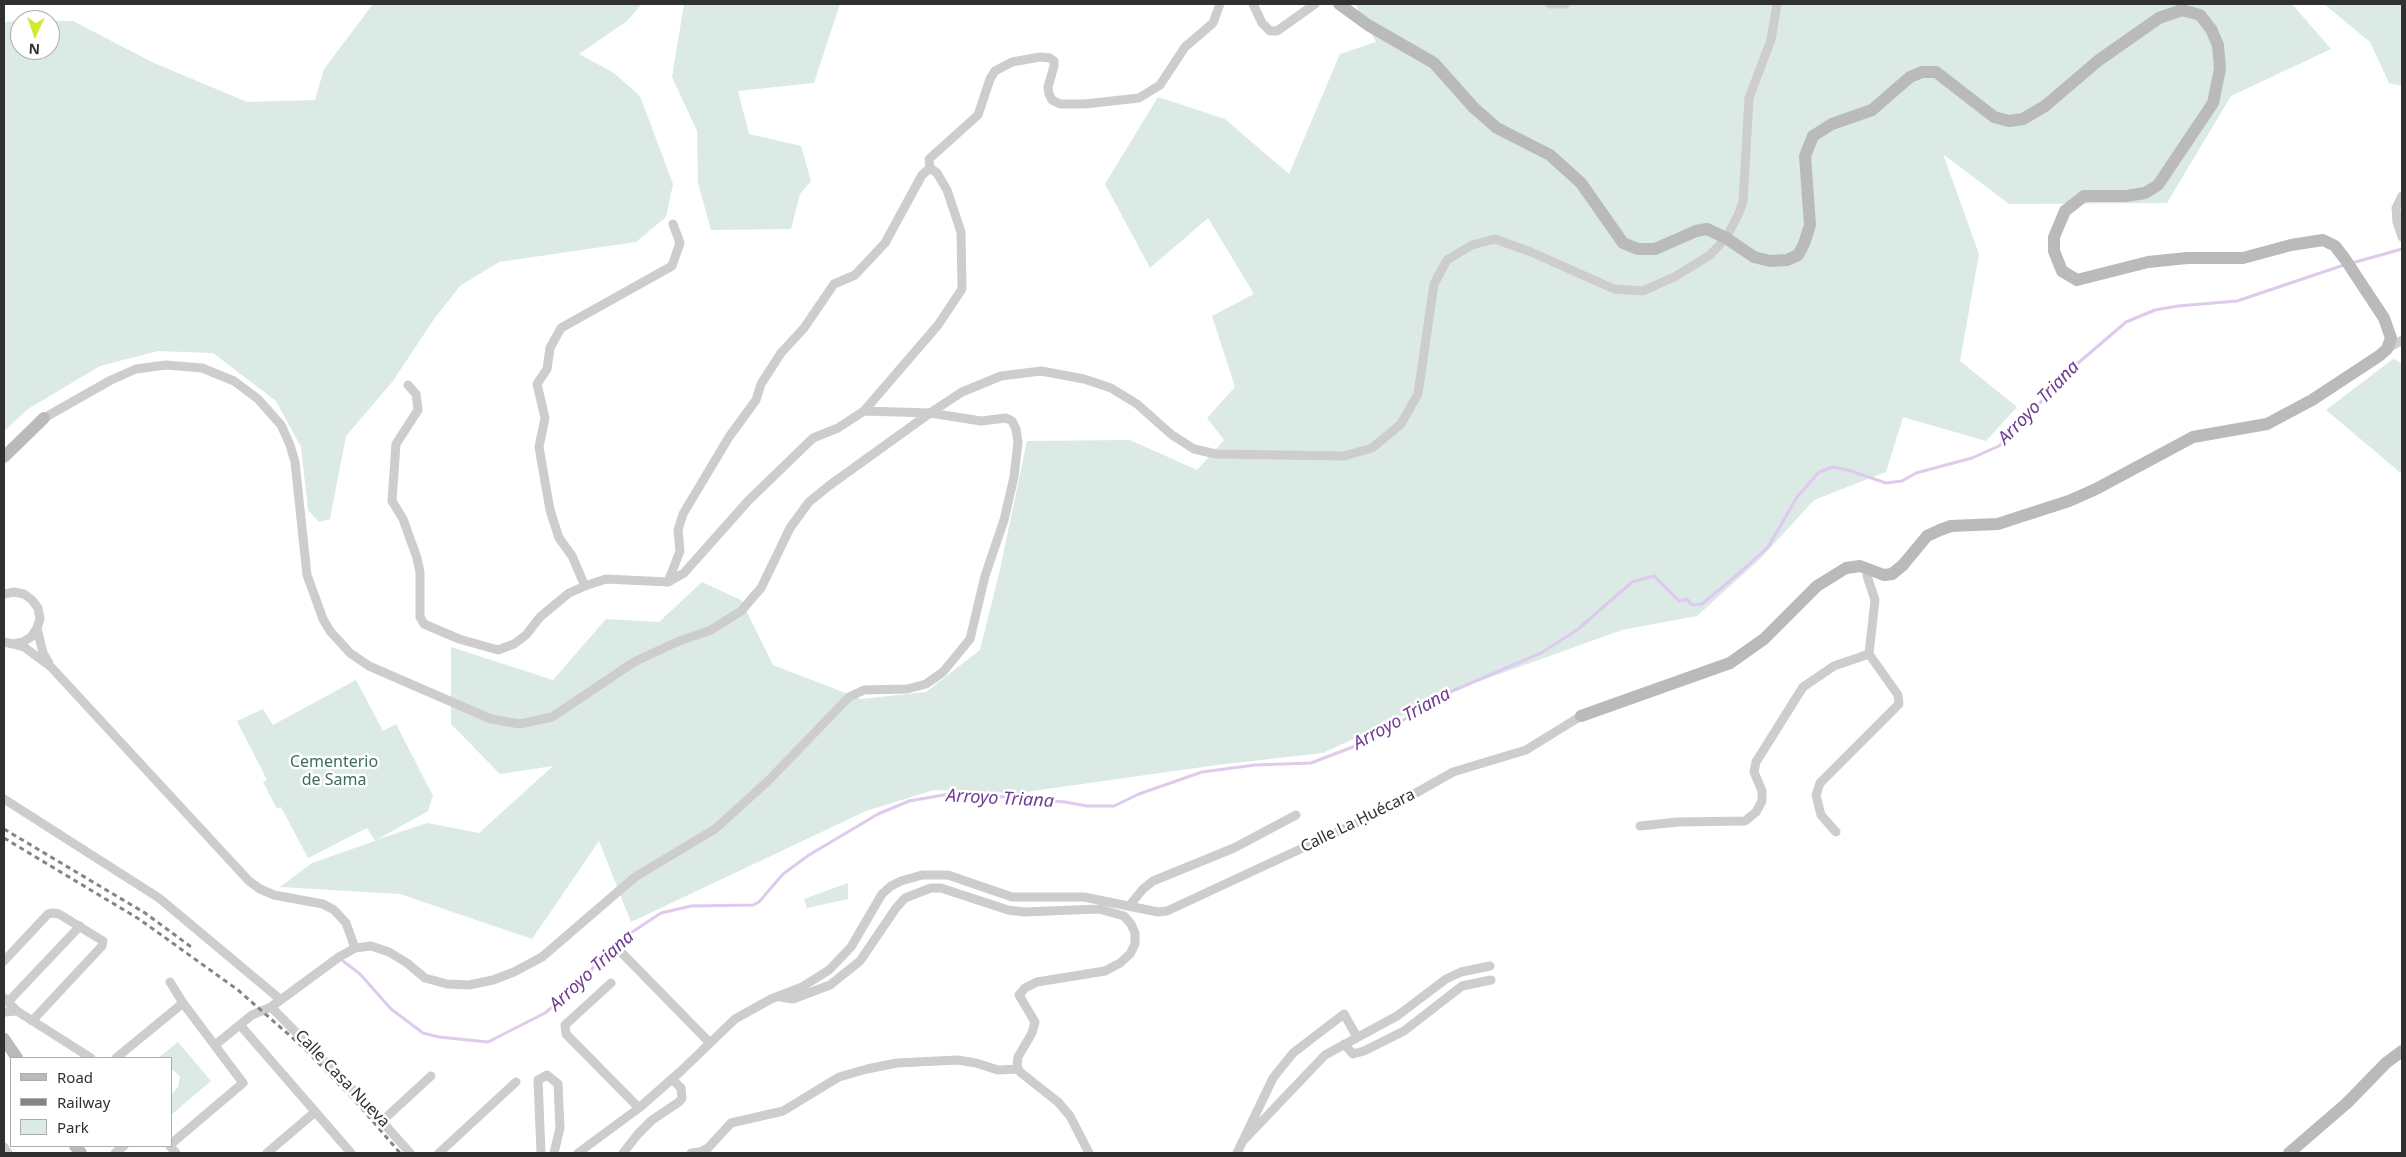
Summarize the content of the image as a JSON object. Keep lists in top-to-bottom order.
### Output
{
  "streets": {
    "street": ["Calle La Ḥuécara", "Calle Casa Nueva"]
  },
  "water": ["Arroyo Triana"],
  "parks": ["Cementerio de Sama"],
  "legend": ["Road", "Railway", "Park"],
  "north": "bottom"
}
